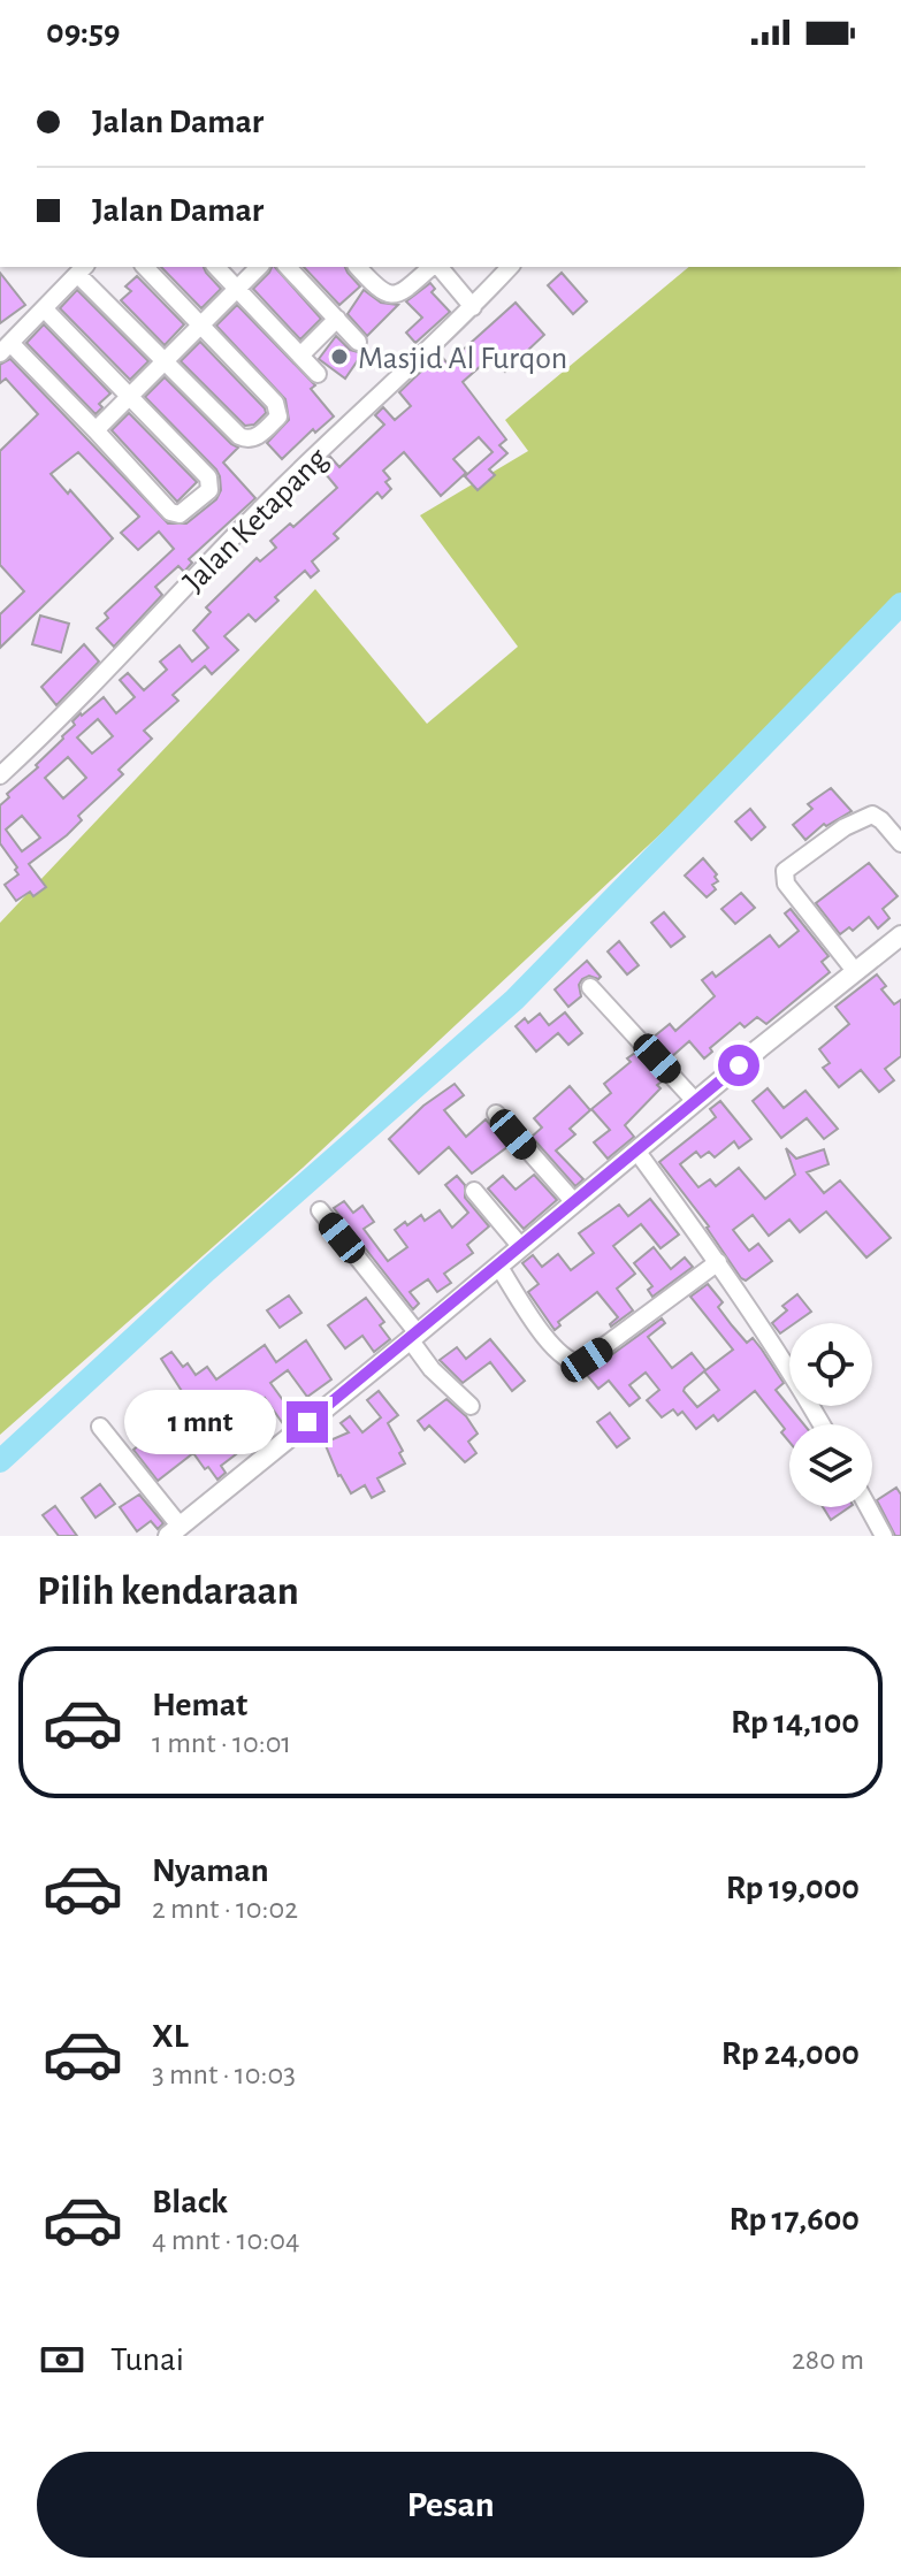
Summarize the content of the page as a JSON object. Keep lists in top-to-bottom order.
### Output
{
  "streets": {
    "street": ["Jalan Ketapang"]
  },
  "places": ["Masjid Al Furqon"],
  "page": {
    "status": "09:59",
    "banner": ["Jalan Damar", "Jalan Damar"],
    "bubble": "1 mnt",
    "heading": "Pilih kendaraan",
    "list": [
      {
        "name": "Hemat",
        "note": "1 mnt · 10:01",
        "value": "Rp 14,100"
      },
      {
        "name": "Nyaman",
        "note": "2 mnt · 10:02",
        "value": "Rp 19,000"
      },
      {
        "name": "XL",
        "note": "3 mnt · 10:03",
        "value": "Rp 24,000"
      },
      {
        "name": "Black",
        "note": "4 mnt · 10:04",
        "value": "Rp 17,600"
      }
    ],
    "pay": ["Tunai", "280 m"],
    "buttons": "Pesan"
  }
}
